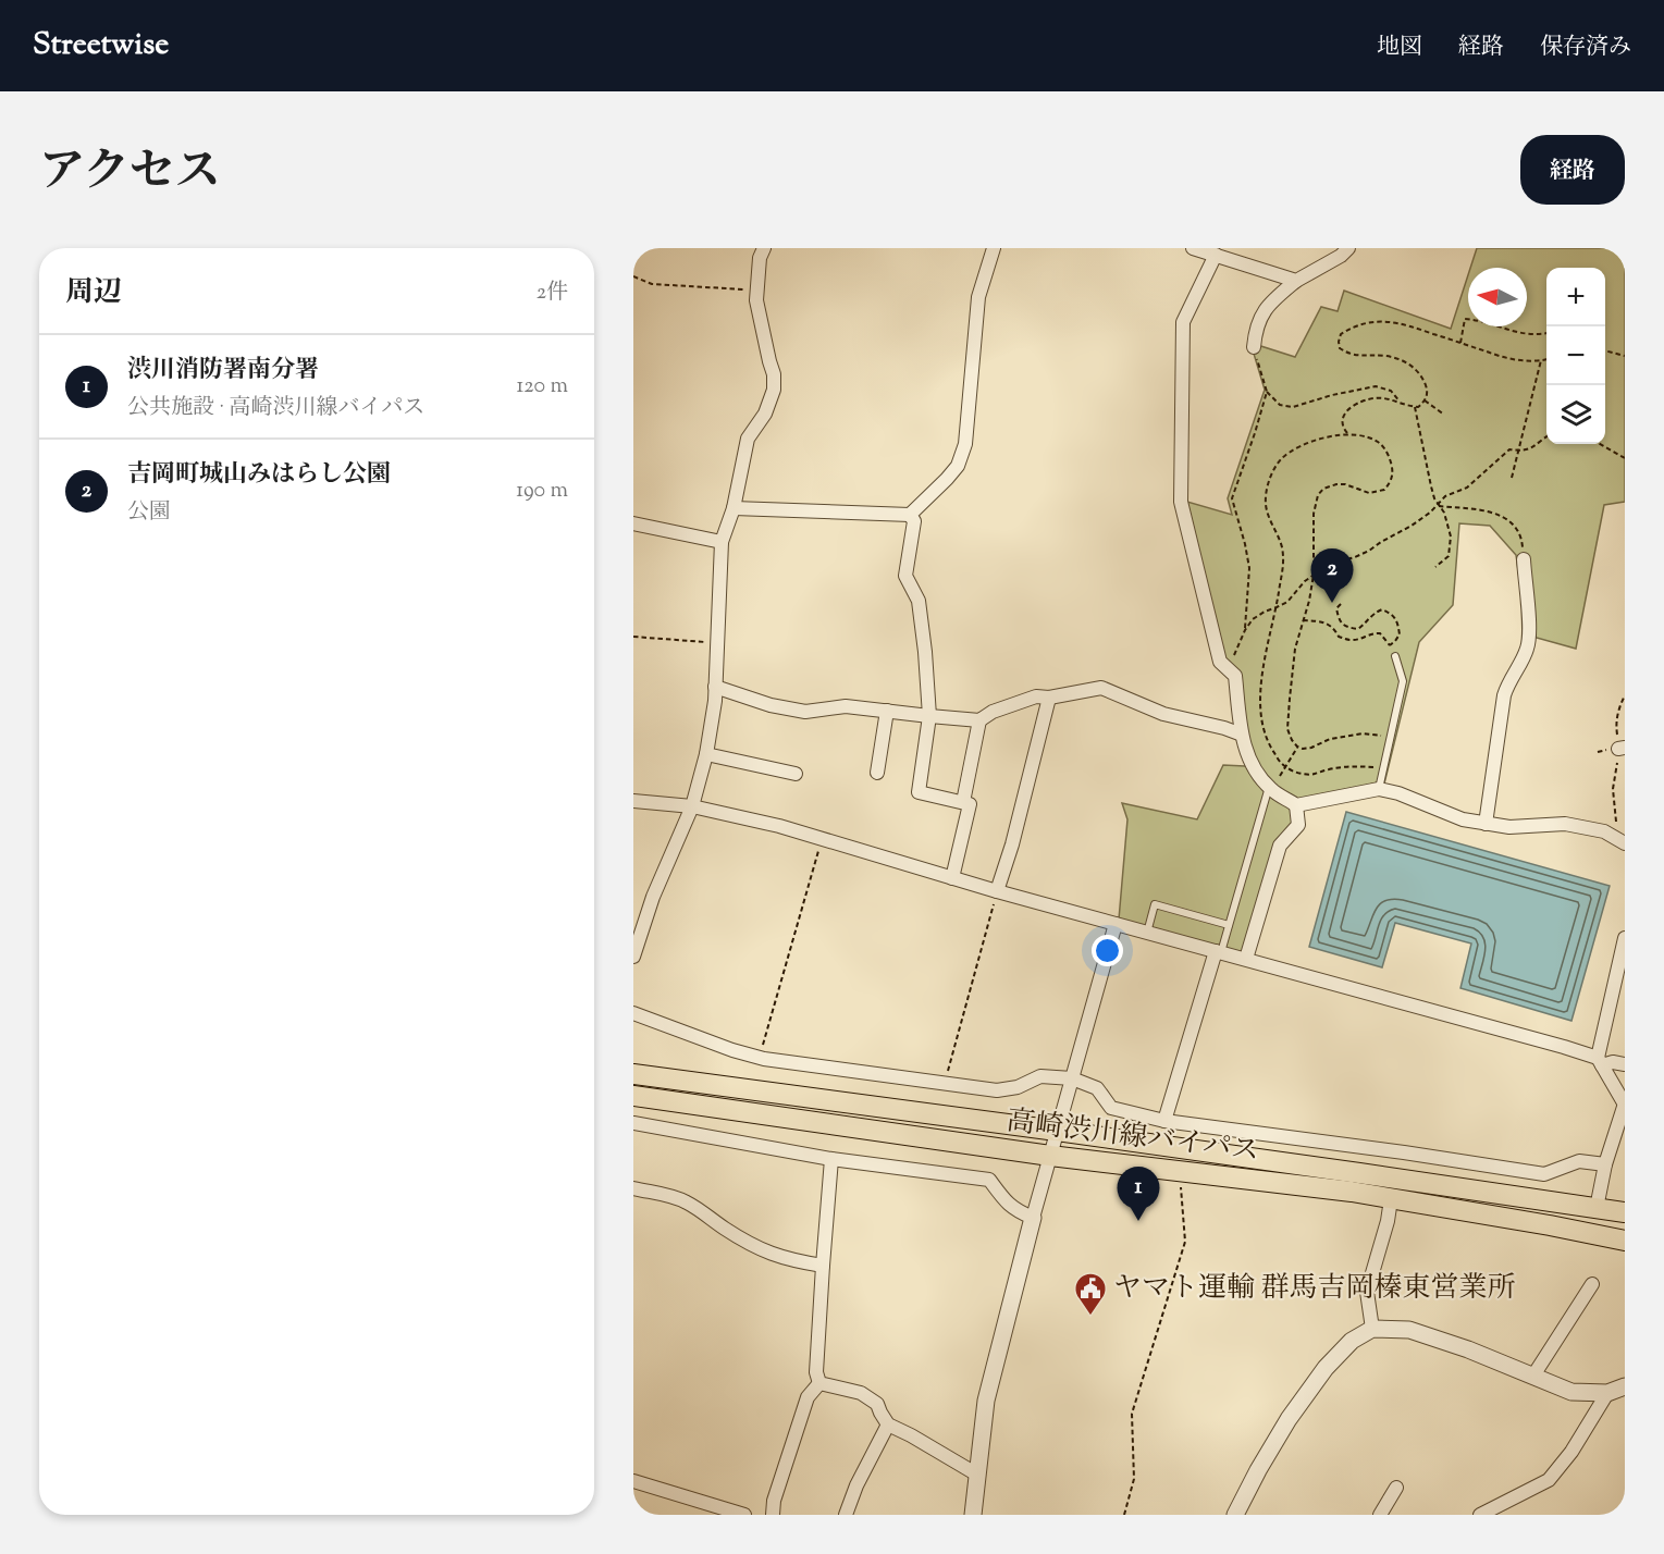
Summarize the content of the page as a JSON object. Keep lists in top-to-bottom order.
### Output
{
  "streets": {
    "main road": ["高崎渋川線バイパス"]
  },
  "places": {
    "public building": ["ヤマト運輸 群馬吉岡榛東営業所"]
  },
  "north": "left",
  "page": {
    "header": "Streetwise",
    "nav": ["地図", "経路", "保存済み"],
    "title": "アクセス",
    "buttons": "経路",
    "heading": ["周辺", "2件"],
    "map_buttons": ["+", "−"],
    "list": [
      {
        "mark": "1",
        "name": "渋川消防署南分署",
        "note": "公共施設 · 高崎渋川線バイパス",
        "value": "120 m"
      },
      {
        "mark": "2",
        "name": "吉岡町城山みはらし公園",
        "note": "公園",
        "value": "190 m"
      }
    ],
    "pins": ["2", "1"]
  }
}
